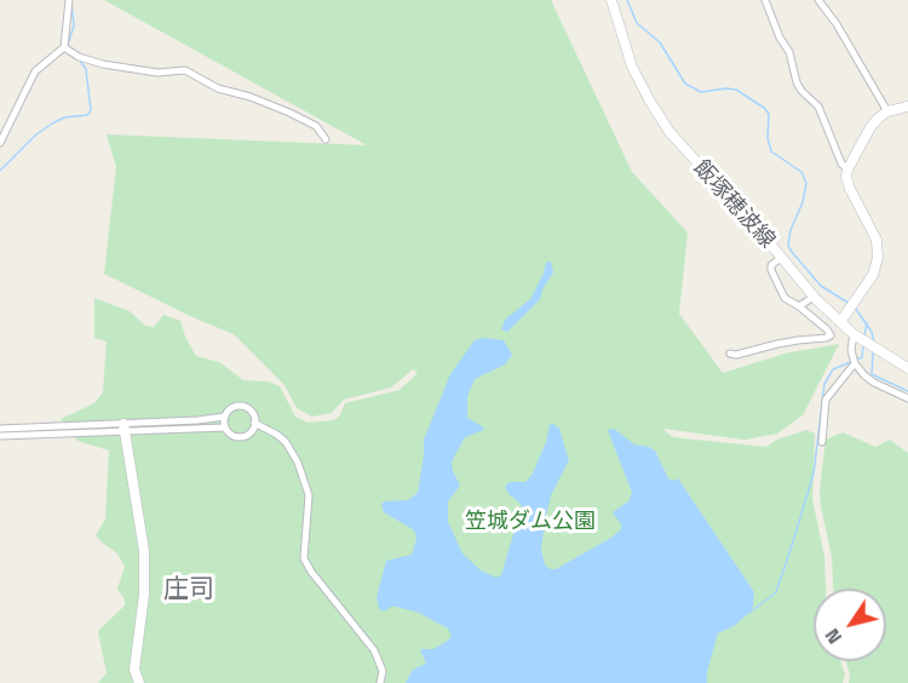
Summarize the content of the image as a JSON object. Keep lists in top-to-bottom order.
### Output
{
  "streets": {
    "street": ["飯塚穂波線"]
  },
  "districts": ["庄司"],
  "parks": ["笠城ダム公園"],
  "north": "bottom left"
}
